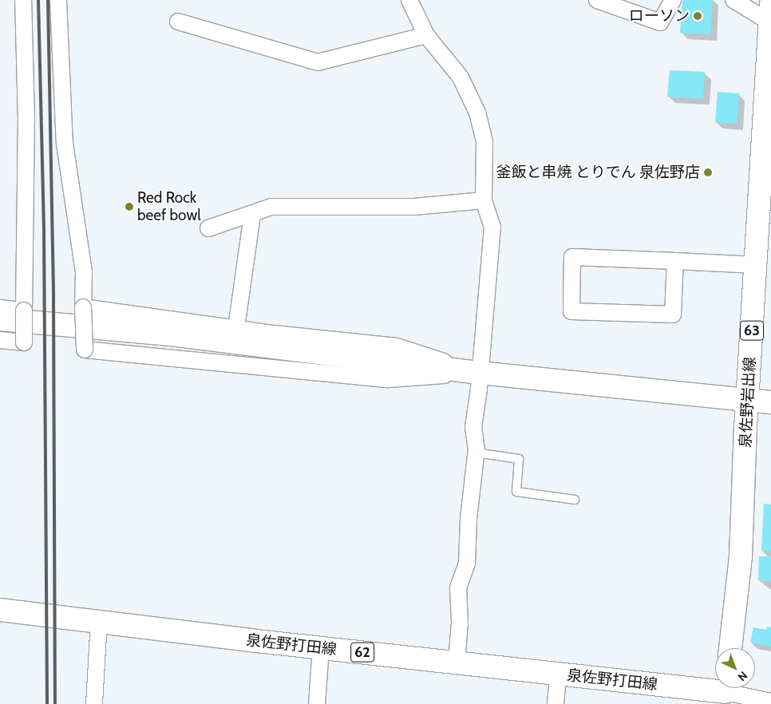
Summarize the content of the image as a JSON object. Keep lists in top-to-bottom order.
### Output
{
  "streets": {
    "main road": [
      "63",
      "泉佐野岩出線",
      "泉佐野打田線",
      "62"
    ]
  },
  "places": ["ローソン", "釜飯と串焼 とりでん 泉佐野店", "Red Rock beef bowl"],
  "north": "bottom right"
}
